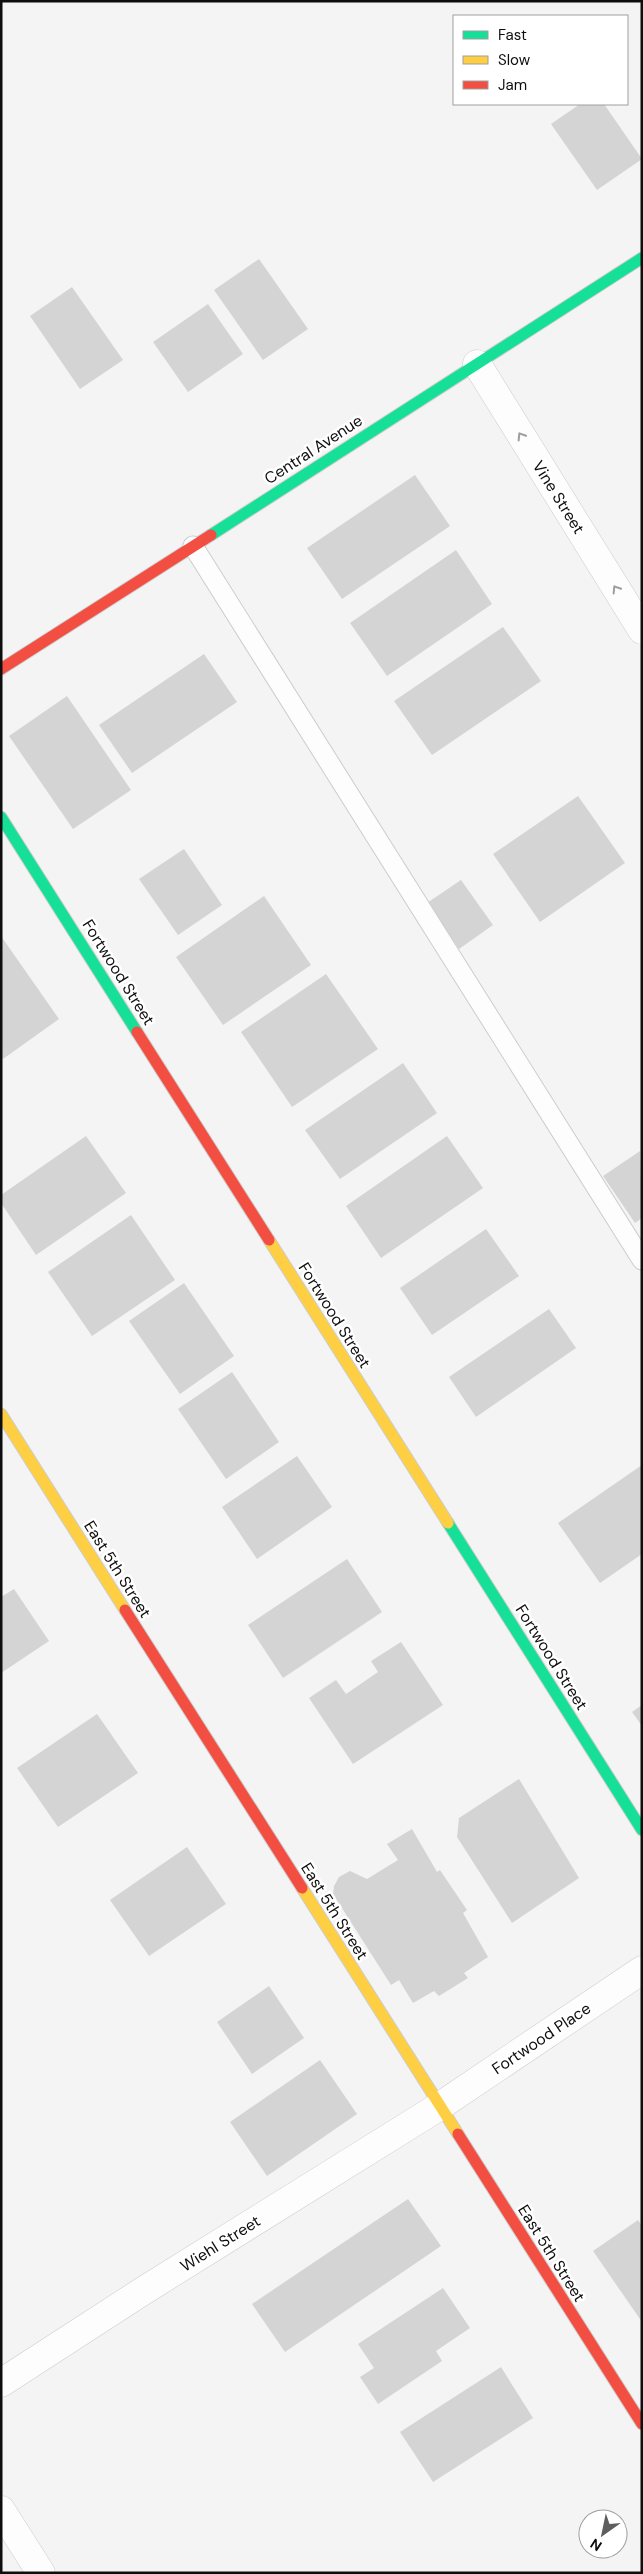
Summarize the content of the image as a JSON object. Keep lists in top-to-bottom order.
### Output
{
  "streets": {
    "street": [
      "Central Avenue",
      "Vine Street",
      "Fortwood Street",
      "East 5th Street",
      "Fortwood Place",
      "Wiehl Street"
    ]
  },
  "crossings": [
    ["Central Avenue", "Vine Street"],
    ["East 5th Street", "Fortwood Place"],
    ["East 5th Street", "Wiehl Street"],
    ["Fortwood Place", "Wiehl Street"]
  ],
  "one_way": ["Vine Street"],
  "legend": ["Fast", "Slow", "Jam"],
  "north": "bottom left"
}
